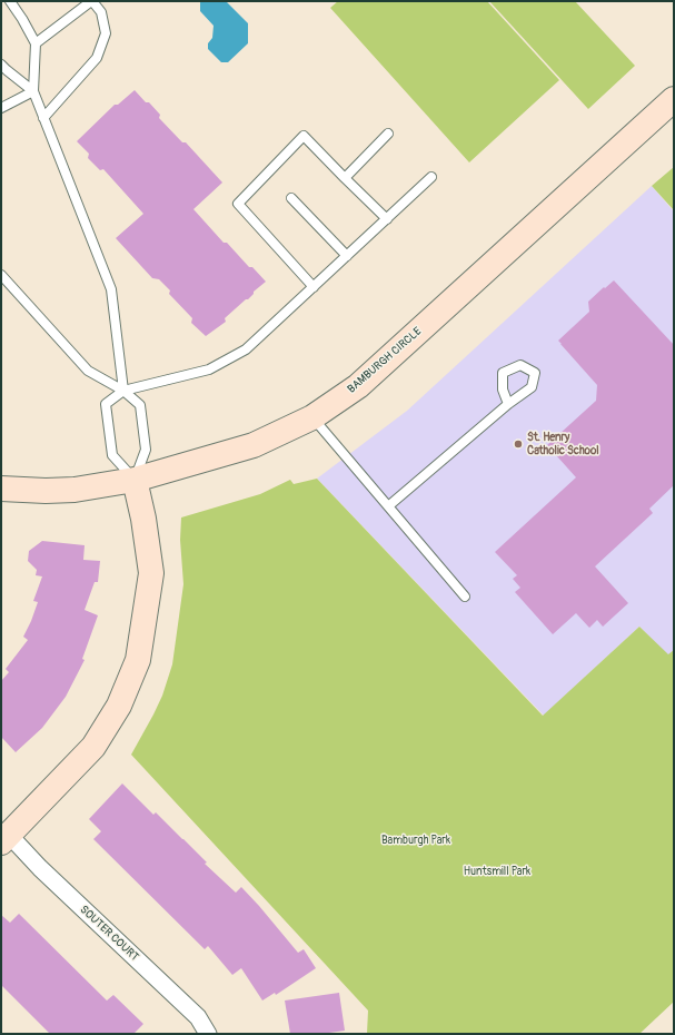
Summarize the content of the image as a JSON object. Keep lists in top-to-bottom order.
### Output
{
  "streets": {
    "street": ["BAMBURGH CIRCLE", "SOUTER COURT"]
  },
  "parks": ["Bamburgh Park", "Huntsmill Park"],
  "places": ["St. Henry Catholic School"]
}
